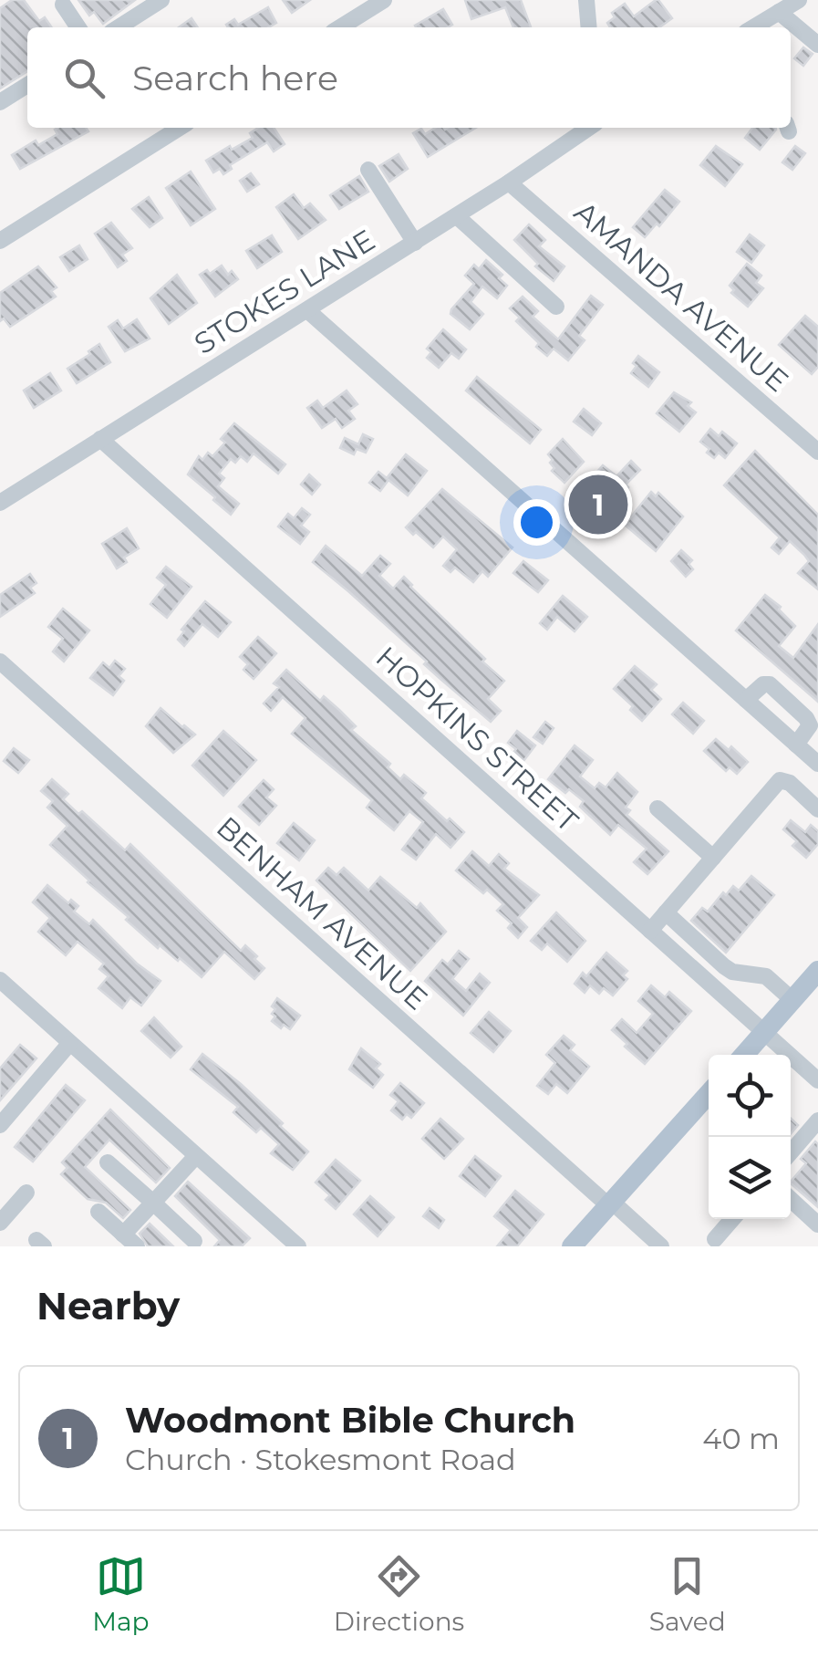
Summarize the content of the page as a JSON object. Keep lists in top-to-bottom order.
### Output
{
  "streets": {
    "street": [
      "STOKES LANE",
      "AMANDA AVENUE",
      "HOPKINS STREET",
      "BENHAM AVENUE"
    ]
  },
  "crossings": [
    ["STOKES LANE", "AMANDA AVENUE"],
    ["STOKES LANE", "HOPKINS STREET"]
  ],
  "page": {
    "search": "Search here",
    "pins": "1",
    "heading": "Nearby",
    "list": [
      {
        "mark": "1",
        "name": "Woodmont Bible Church",
        "note": "Church · Stokesmont Road",
        "value": "40 m"
      }
    ],
    "nav": ["Map", "Directions", "Saved"]
  }
}
